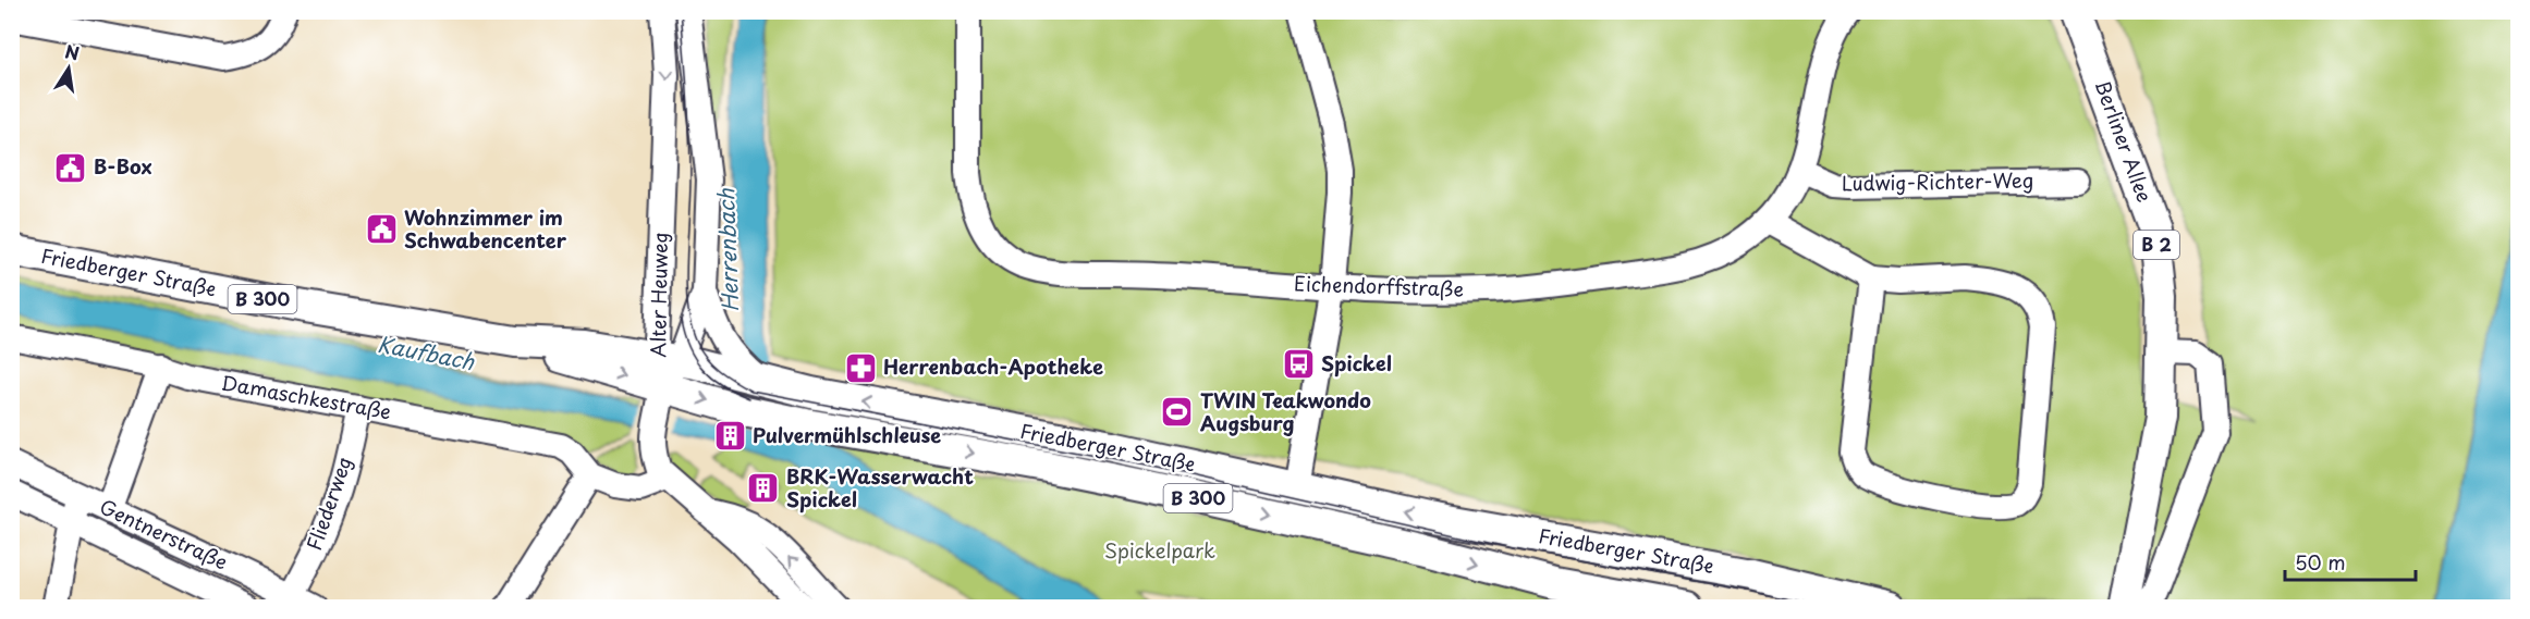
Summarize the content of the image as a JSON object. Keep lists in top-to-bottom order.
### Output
{
  "streets": {
    "main road": [
      "Berliner Allee",
      "B 2",
      "Friedberger Straße",
      "B 300"
    ],
    "street": [
      "Ludwig-Richter-Weg",
      "Eichendorffstraße",
      "Alter Heuweg",
      "Damaschkestraße",
      "Fliederweg",
      "Gentnerstraße"
    ]
  },
  "crossings": [
    ["Ludwig-Richter-Weg", "Eichendorffstraße"],
    ["Friedberger Straße", "Alter Heuweg"],
    ["Damaschkestraße", "Fliederweg"],
    ["Fliederweg", "Gentnerstraße"]
  ],
  "water": ["Herrenbach", "Kaufbach"],
  "parks": ["Spickelpark"],
  "places": {
    "public building": ["B-Box", "Wohnzimmer im Schwabencenter"],
    "bus stop": ["Spickel"],
    "pharmacy": ["Herrenbach-Apotheke"],
    "sports": ["TWIN Teakwondo Augsburg"],
    "building": ["Pulvermühlschleuse", "BRK-Wasserwacht Spickel"]
  },
  "scale_bar": "50 m",
  "north": "top"
}
